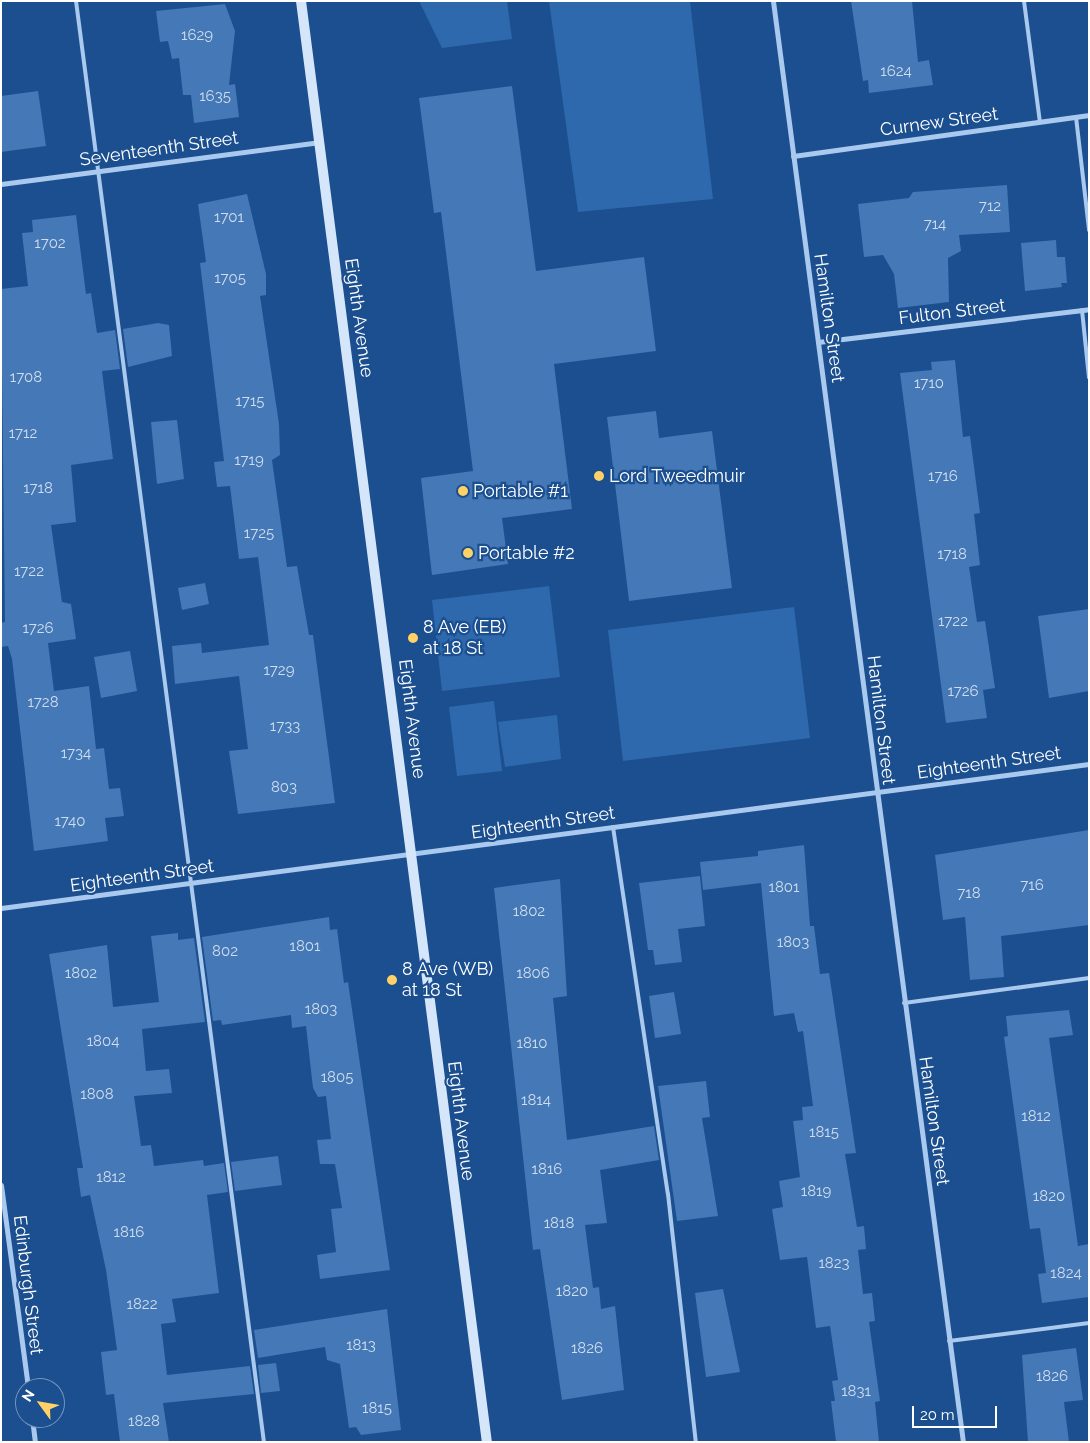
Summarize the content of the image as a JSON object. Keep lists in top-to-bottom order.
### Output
{
  "streets": {
    "street": [
      "Curnew Street",
      "Seventeenth Street",
      "Fulton Street",
      "Eighth Avenue",
      "Hamilton Street",
      "Eighteenth Street",
      "Edinburgh Street"
    ]
  },
  "crossings": [
    ["Curnew Street", "Hamilton Street"],
    ["Seventeenth Street", "Eighth Avenue"],
    ["Fulton Street", "Hamilton Street"],
    ["Eighth Avenue", "Eighteenth Street"],
    ["Hamilton Street", "Eighteenth Street"]
  ],
  "places": [
    "Lord Tweedmuir",
    "Portable #1",
    "Portable #2",
    "8 Ave (EB) at 18 St",
    "8 Ave (WB) at 18 St"
  ],
  "house_numbers": [
    "1629",
    "1624",
    "1635",
    "712",
    "1701",
    "714",
    "1702",
    "1705",
    "1708",
    "1710",
    "1715",
    "1712",
    "1719",
    "1716",
    "1718",
    "1725",
    "1718",
    "1722",
    "1722",
    "1726",
    "1729",
    "1726",
    "1728",
    "1733",
    "1734",
    "803",
    "1740",
    "716",
    "1801",
    "718",
    "1802",
    "1803",
    "1801",
    "802",
    "1802",
    "1806",
    "1803",
    "1804",
    "1810",
    "1805",
    "1808",
    "1814",
    "1812",
    "1815",
    "1816",
    "1812",
    "1819",
    "1820",
    "1818",
    "1816",
    "1823",
    "1824",
    "1820",
    "1822",
    "1813",
    "1826",
    "1826",
    "1831",
    "1815",
    "1828"
  ],
  "scale_bar": "20 m",
  "north": "top left"
}
